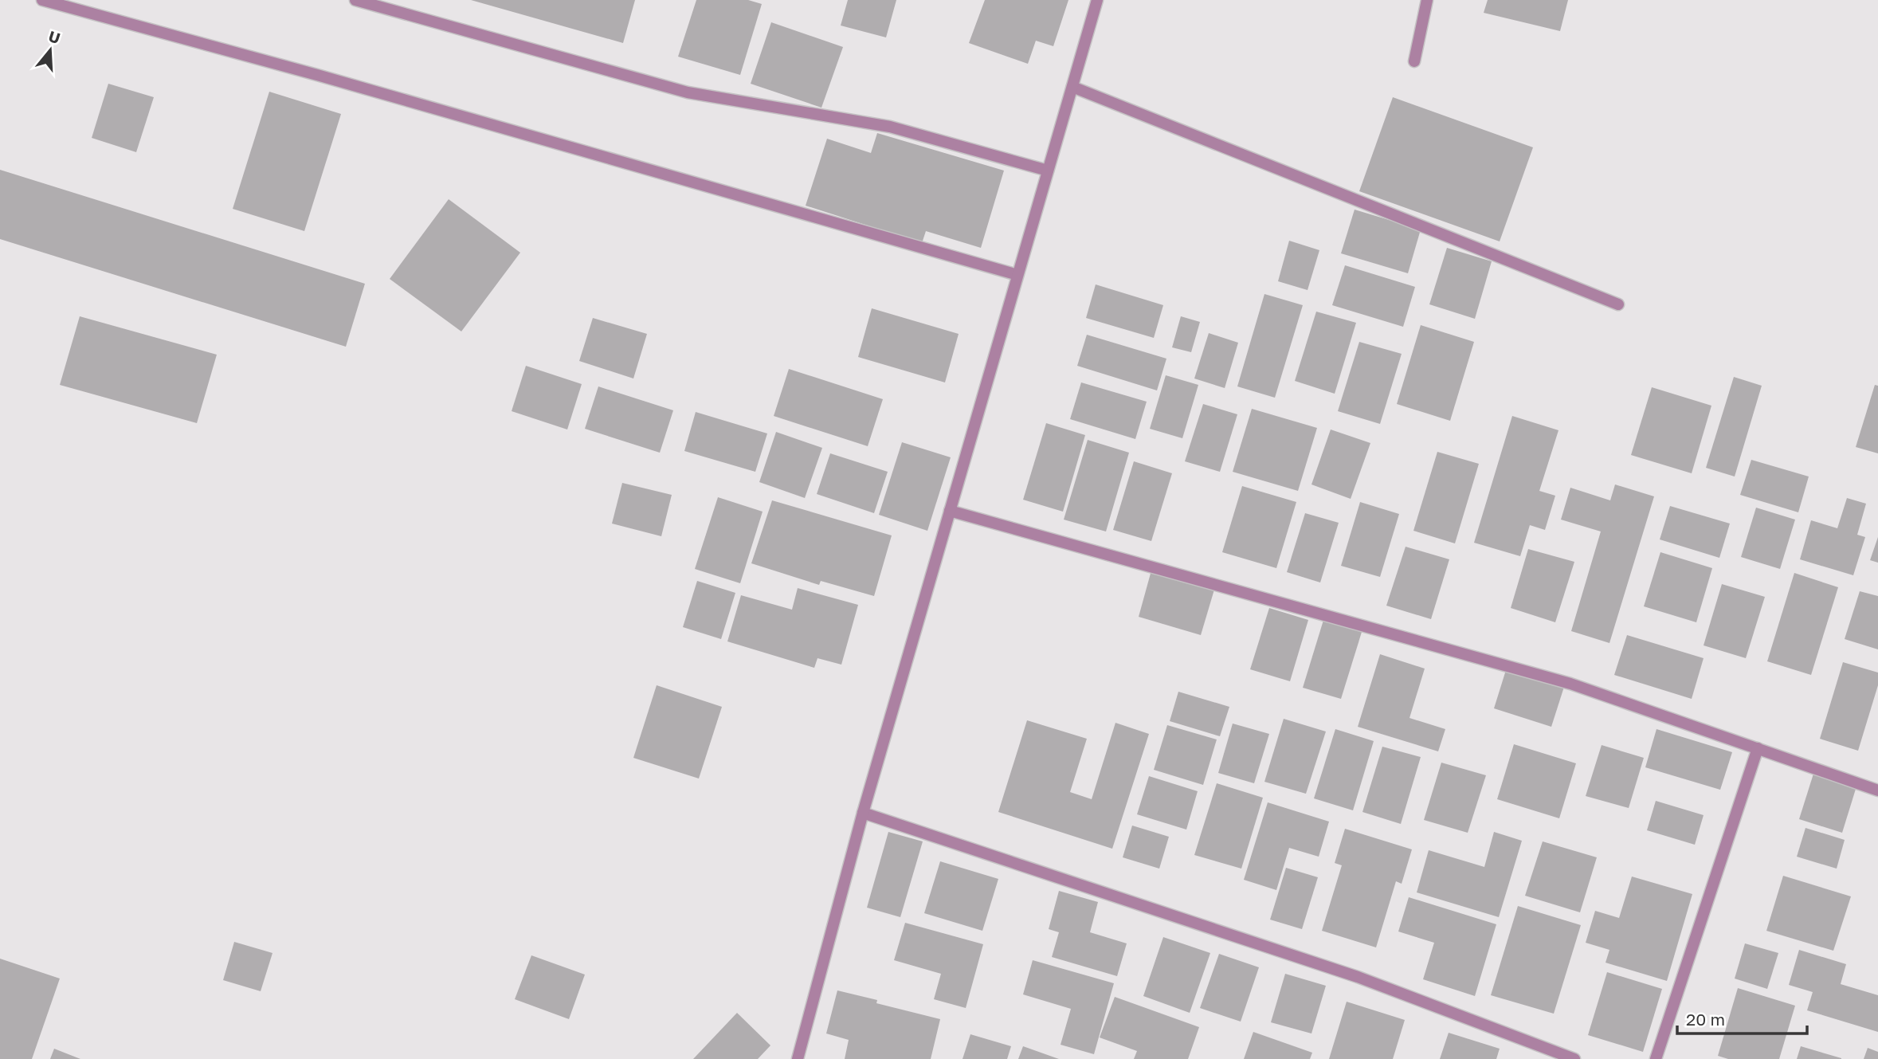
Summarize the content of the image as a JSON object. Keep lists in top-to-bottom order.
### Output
{
  "scale_bar": "20 m",
  "north": "top"
}
